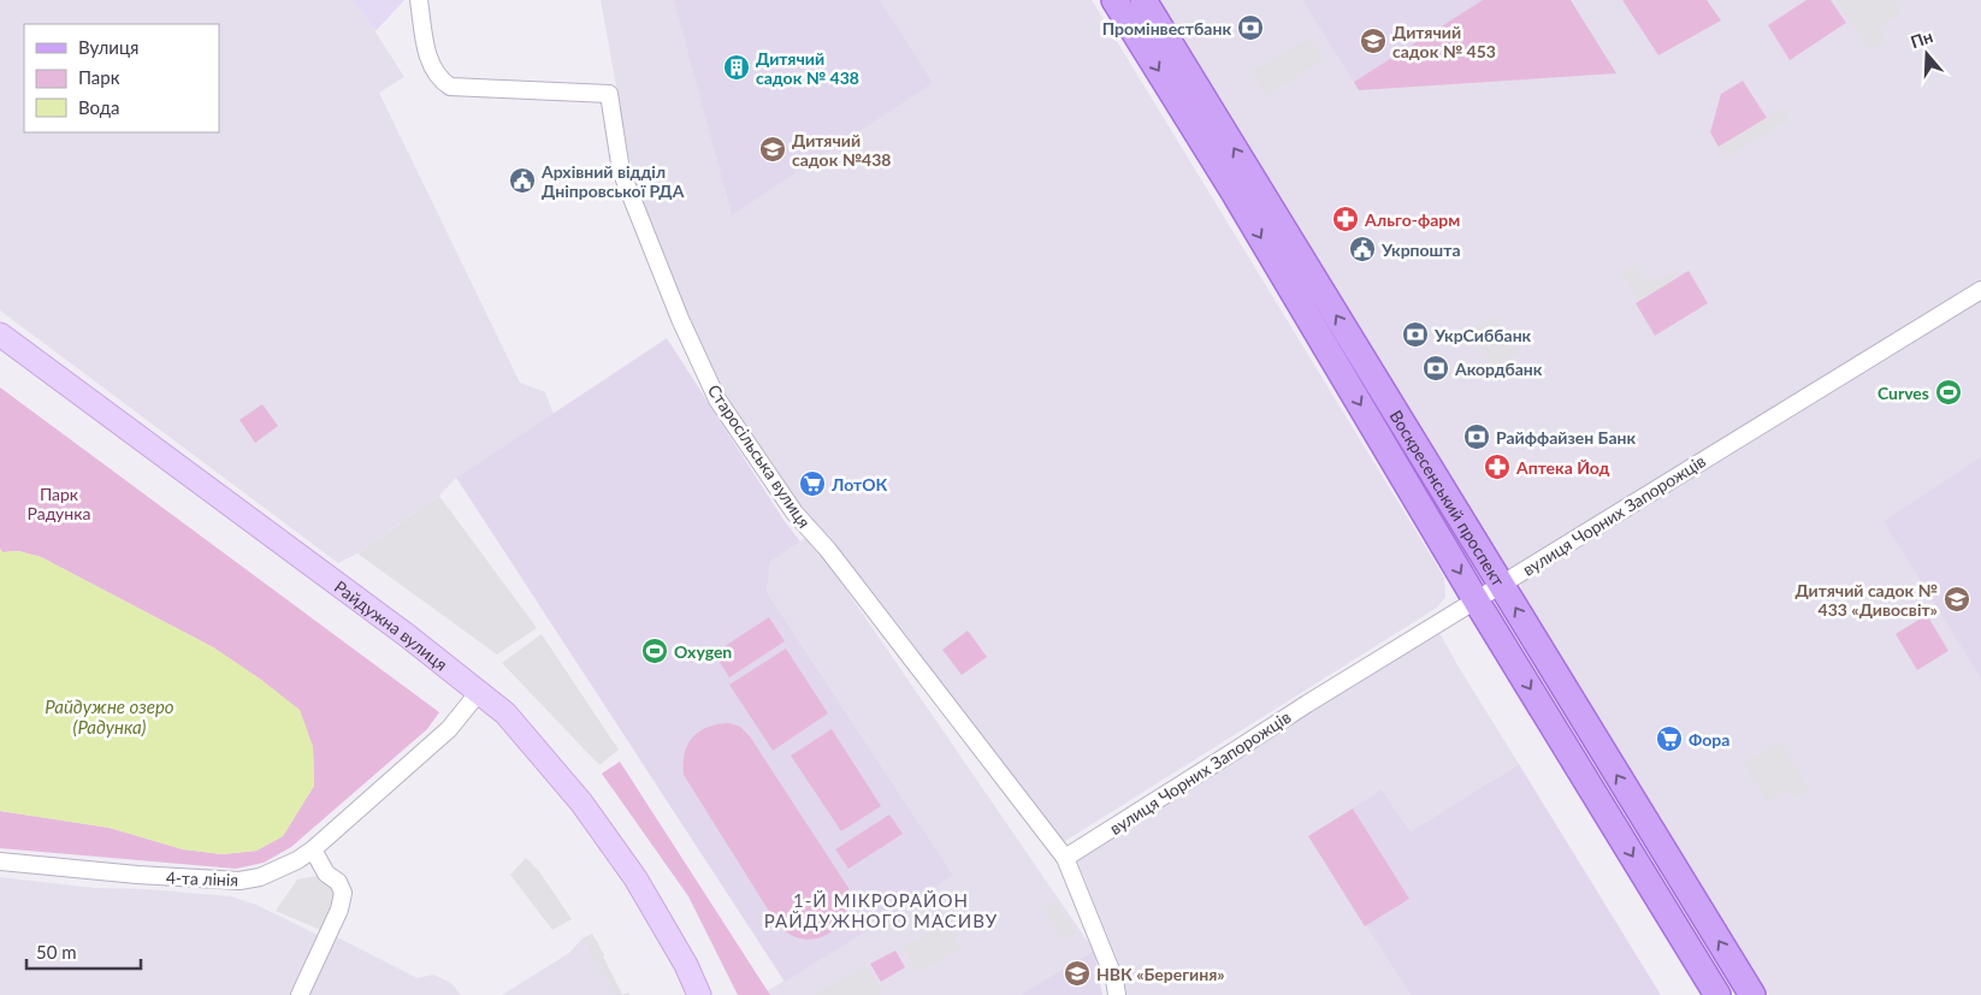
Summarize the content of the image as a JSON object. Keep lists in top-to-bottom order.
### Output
{
  "streets": {
    "main road": ["Воскресенський проспект"],
    "street": [
      "Старосільська вулиця",
      "вулиця Чорних Запорожців",
      "Райдужна вулиця",
      "4-та лінія"
    ]
  },
  "crossings": [
    ["Старосільська вулиця", "вулиця Чорних Запорожців"],
    ["Воскресенський проспект", "вулиця Чорних Запорожців"],
    ["Райдужна вулиця", "4-та лінія"]
  ],
  "districts": ["1-Й МІКРОРАЙОН РАЙДУЖНОГО МАСИВУ"],
  "water": ["Райдужне озеро (Радунка)"],
  "parks": ["Парк Радунка"],
  "places": {
    "bank": [
      "Промінвестбанк",
      "УкрСиббанк",
      "Акордбанк",
      "Райффайзен Банк"
    ],
    "school or university": [
      "Дитячий садок № 453",
      "Дитячий садок №438",
      "Дитячий садок № 433 «Дивосвіт»",
      "НВК «Берегиня»"
    ],
    "building": ["Дитячий садок № 438"],
    "public building": ["Архівний відділ Дніпровської РДА", "Укрпошта"],
    "pharmacy": ["Альго-фарм", "Аптека Йод"],
    "sports": ["Curves", "Oxygen"],
    "supermarket": ["ЛотОК", "Фора"]
  },
  "legend": ["Вулиця", "Парк", "Вода"],
  "scale_bar": "50 m",
  "north": "top"
}
